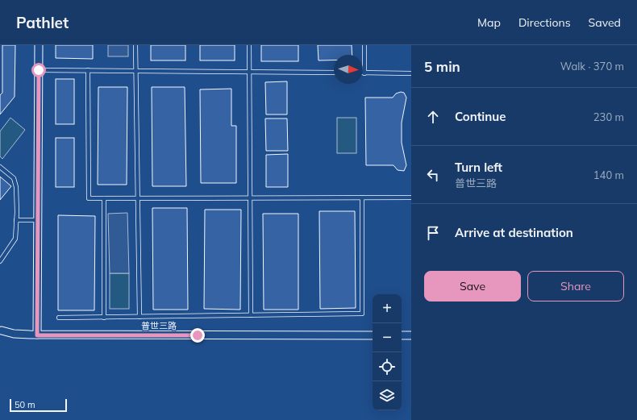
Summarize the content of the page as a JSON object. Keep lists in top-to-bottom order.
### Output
{
  "streets": {
    "street": ["普世三路"]
  },
  "scale_bar": "50 m",
  "north": "right",
  "page": {
    "header": "Pathlet",
    "nav": ["Map", "Directions", "Saved"],
    "heading": ["5 min", "Walk · 370 m"],
    "list": [
      ["Continue", "230 m"],
      ["Turn left", "普世三路", "140 m"],
      "Arrive at destination"
    ],
    "buttons": ["Save", "Share"],
    "map_buttons": ["+", "−"],
    "scale": "50 m"
  }
}
